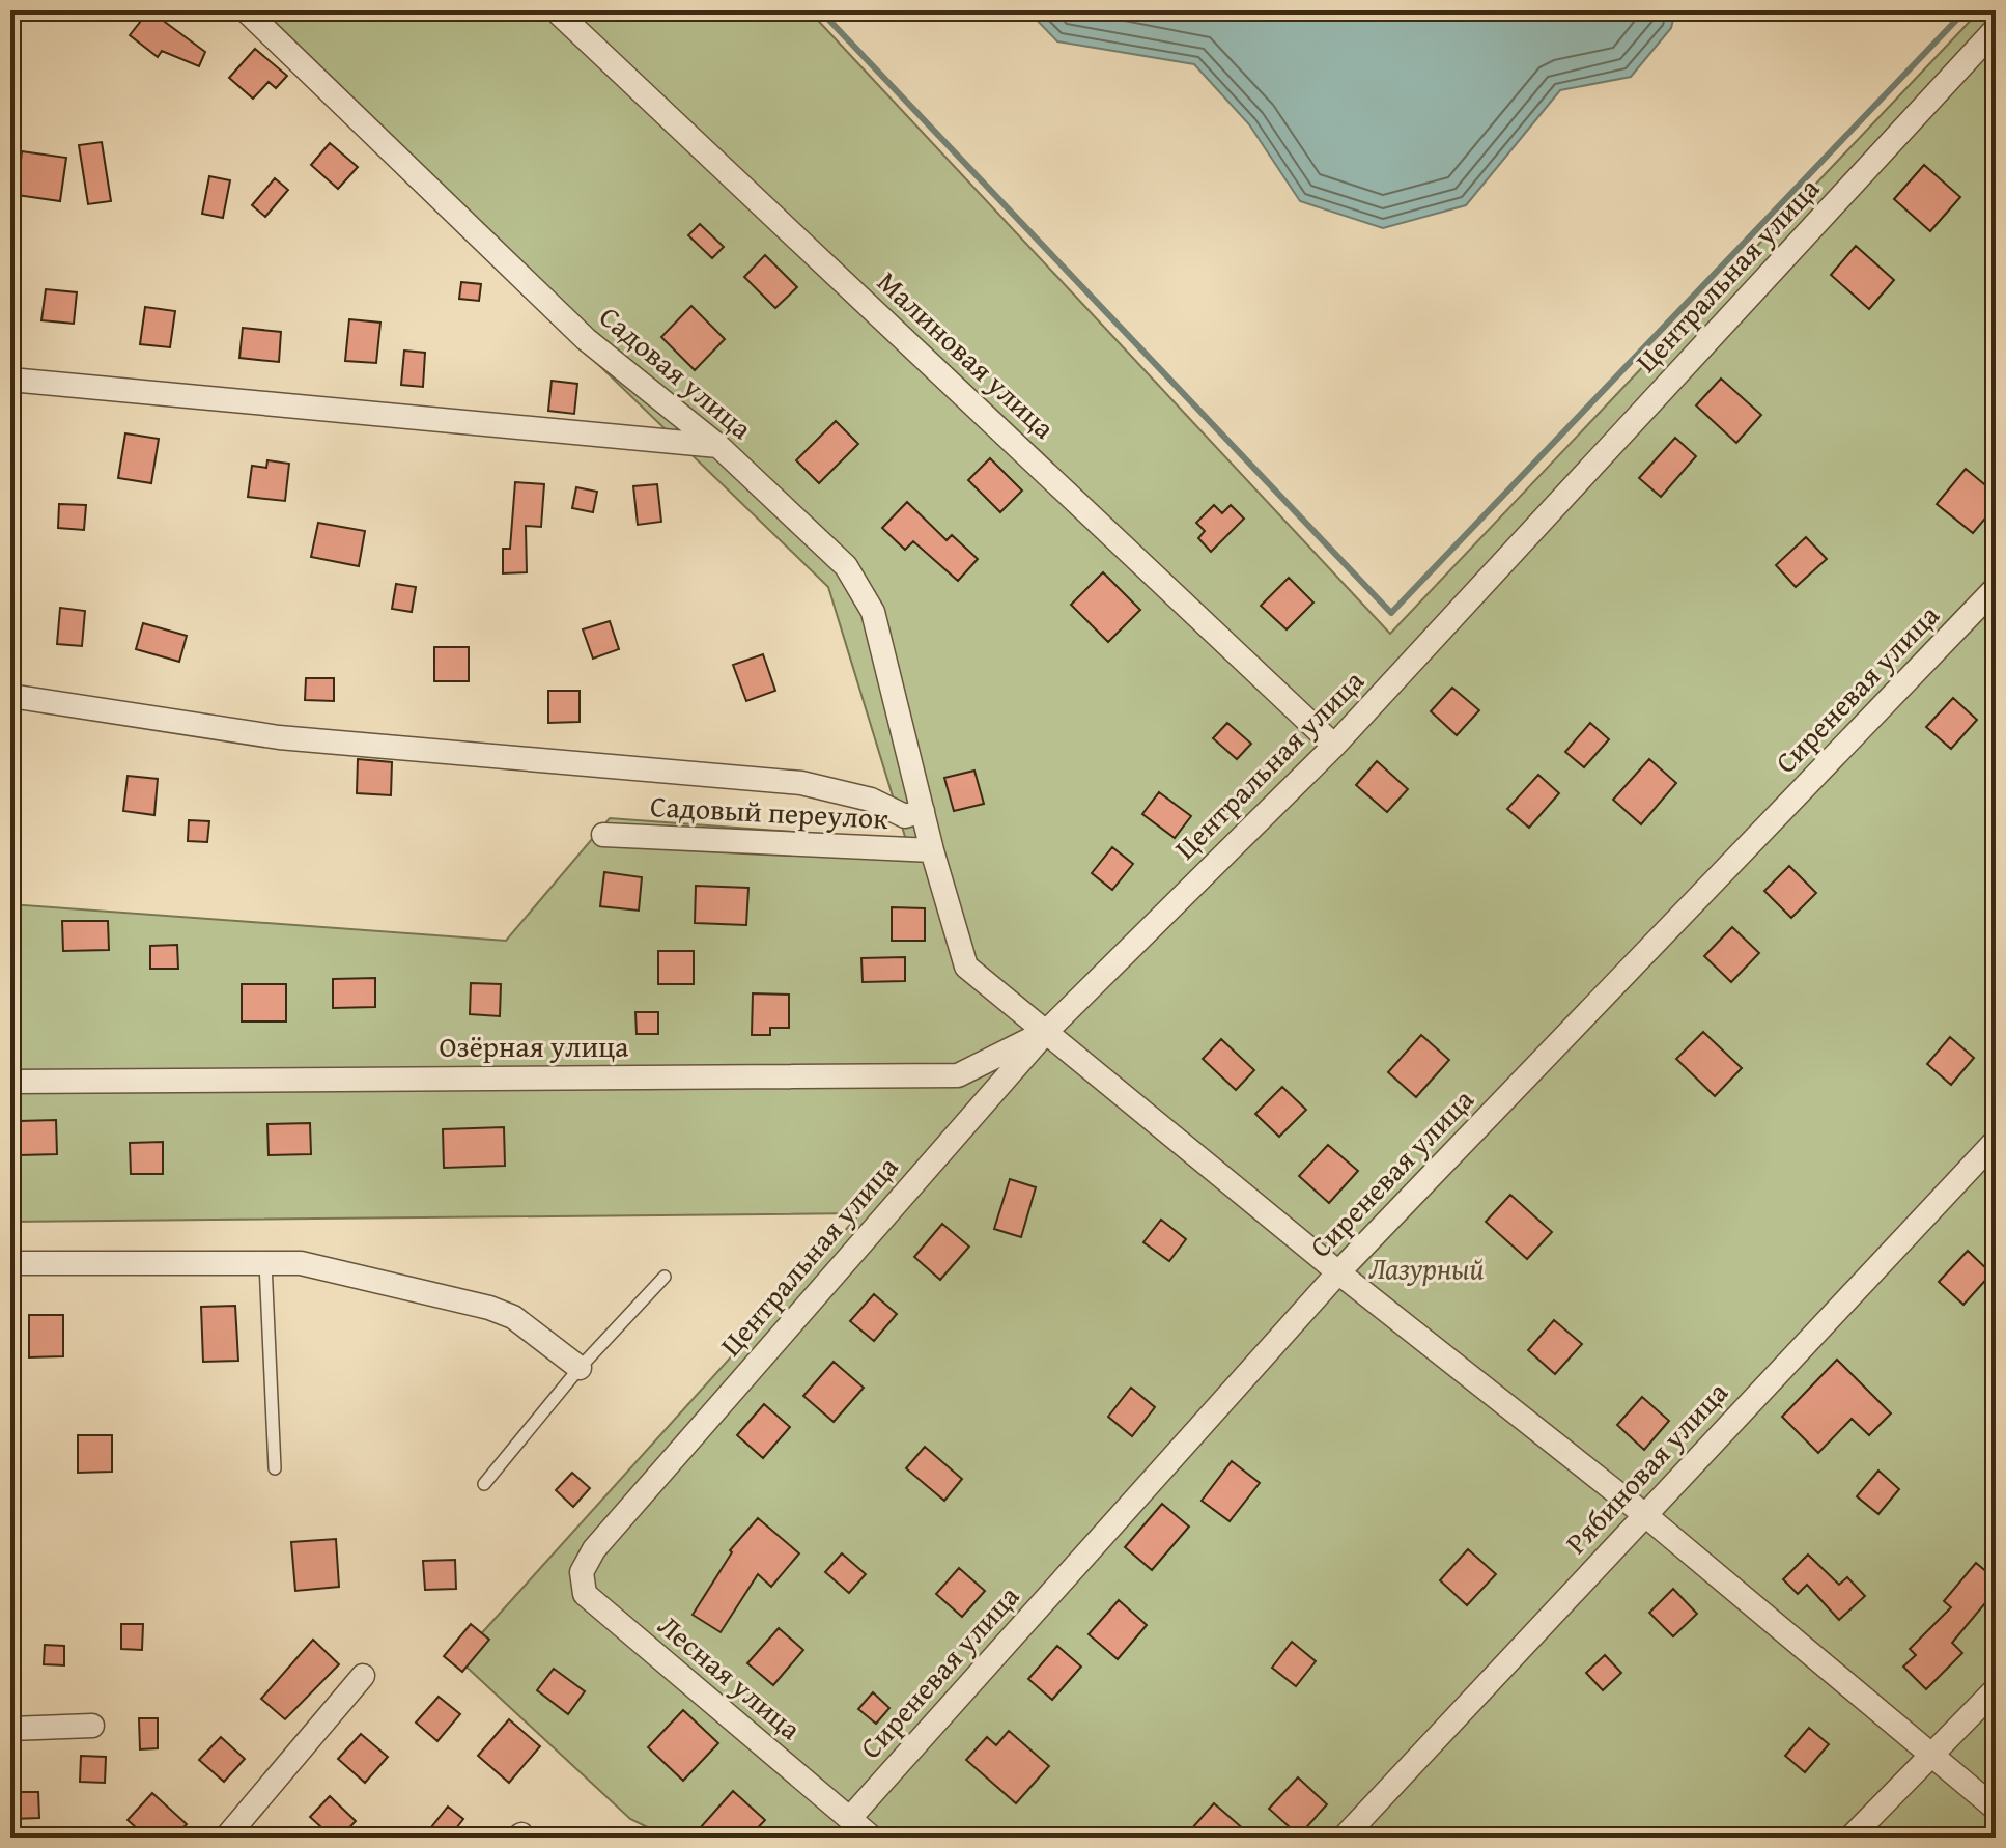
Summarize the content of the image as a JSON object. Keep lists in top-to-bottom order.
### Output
{
  "streets": {
    "street": [
      "Центральная улица",
      "Малиновая улица",
      "Садовая улица",
      "Сиреневая улица",
      "Садовый переулок",
      "Озёрная улица",
      "Рябиновая улица",
      "Лесная улица"
    ]
  },
  "crossings": [
    ["Центральная улица", "Малиновая улица"],
    ["Центральная улица", "Садовая улица"],
    ["Центральная улица", "Озёрная улица"],
    ["Центральная улица", "Лесная улица"],
    ["Садовая улица", "Сиреневая улица"],
    ["Садовая улица", "Садовый переулок"],
    ["Садовая улица", "Озёрная улица"],
    ["Садовая улица", "Рябиновая улица"],
    ["Сиреневая улица", "Лесная улица"]
  ],
  "parks": ["Лазурный"]
}
